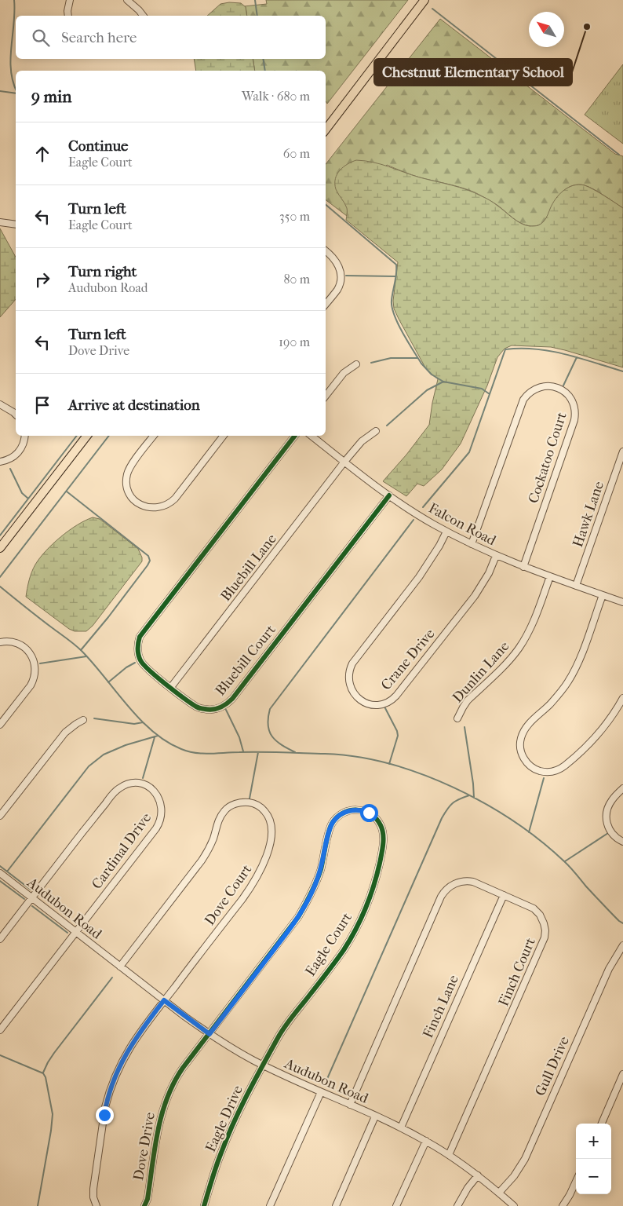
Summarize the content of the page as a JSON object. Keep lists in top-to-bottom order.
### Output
{
  "streets": {
    "street": [
      "Cockatoo Court",
      "Hawk Lane",
      "Falcon Road",
      "Bluebill Lane",
      "Crane Drive",
      "Bluebill Court",
      "Dunlin Lane",
      "Cardinal Drive",
      "Dove Court",
      "Audubon Road",
      "Eagle Court",
      "Finch Court",
      "Finch Lane",
      "Gull Drive",
      "Eagle Drive",
      "Dove Drive"
    ]
  },
  "crossings": [
    ["Cockatoo Court", "Falcon Road"],
    ["Hawk Lane", "Falcon Road"],
    ["Falcon Road", "Bluebill Lane"],
    ["Falcon Road", "Crane Drive"],
    ["Falcon Road", "Bluebill Court"],
    ["Falcon Road", "Dunlin Lane"],
    ["Bluebill Lane", "Bluebill Court"],
    ["Cardinal Drive", "Audubon Road"],
    ["Dove Court", "Audubon Road"],
    ["Audubon Road", "Eagle Court"],
    ["Audubon Road", "Finch Court"],
    ["Audubon Road", "Finch Lane"],
    ["Audubon Road", "Gull Drive"],
    ["Audubon Road", "Eagle Drive"],
    ["Audubon Road", "Dove Drive"],
    ["Eagle Court", "Eagle Drive"],
    ["Eagle Court", "Dove Drive"],
    ["Finch Court", "Finch Lane"]
  ],
  "places": ["Chestnut Elementary School"],
  "north": "top left",
  "page": {
    "search": "Search here",
    "heading": ["9 min", "Walk · 680 m"],
    "list": [
      ["Continue", "Eagle Court", "60 m"],
      ["Turn left", "Eagle Court", "350 m"],
      ["Turn right", "Audubon Road", "80 m"],
      ["Turn left", "Dove Drive", "190 m"],
      "Arrive at destination"
    ],
    "map_buttons": ["+", "−"]
  }
}
